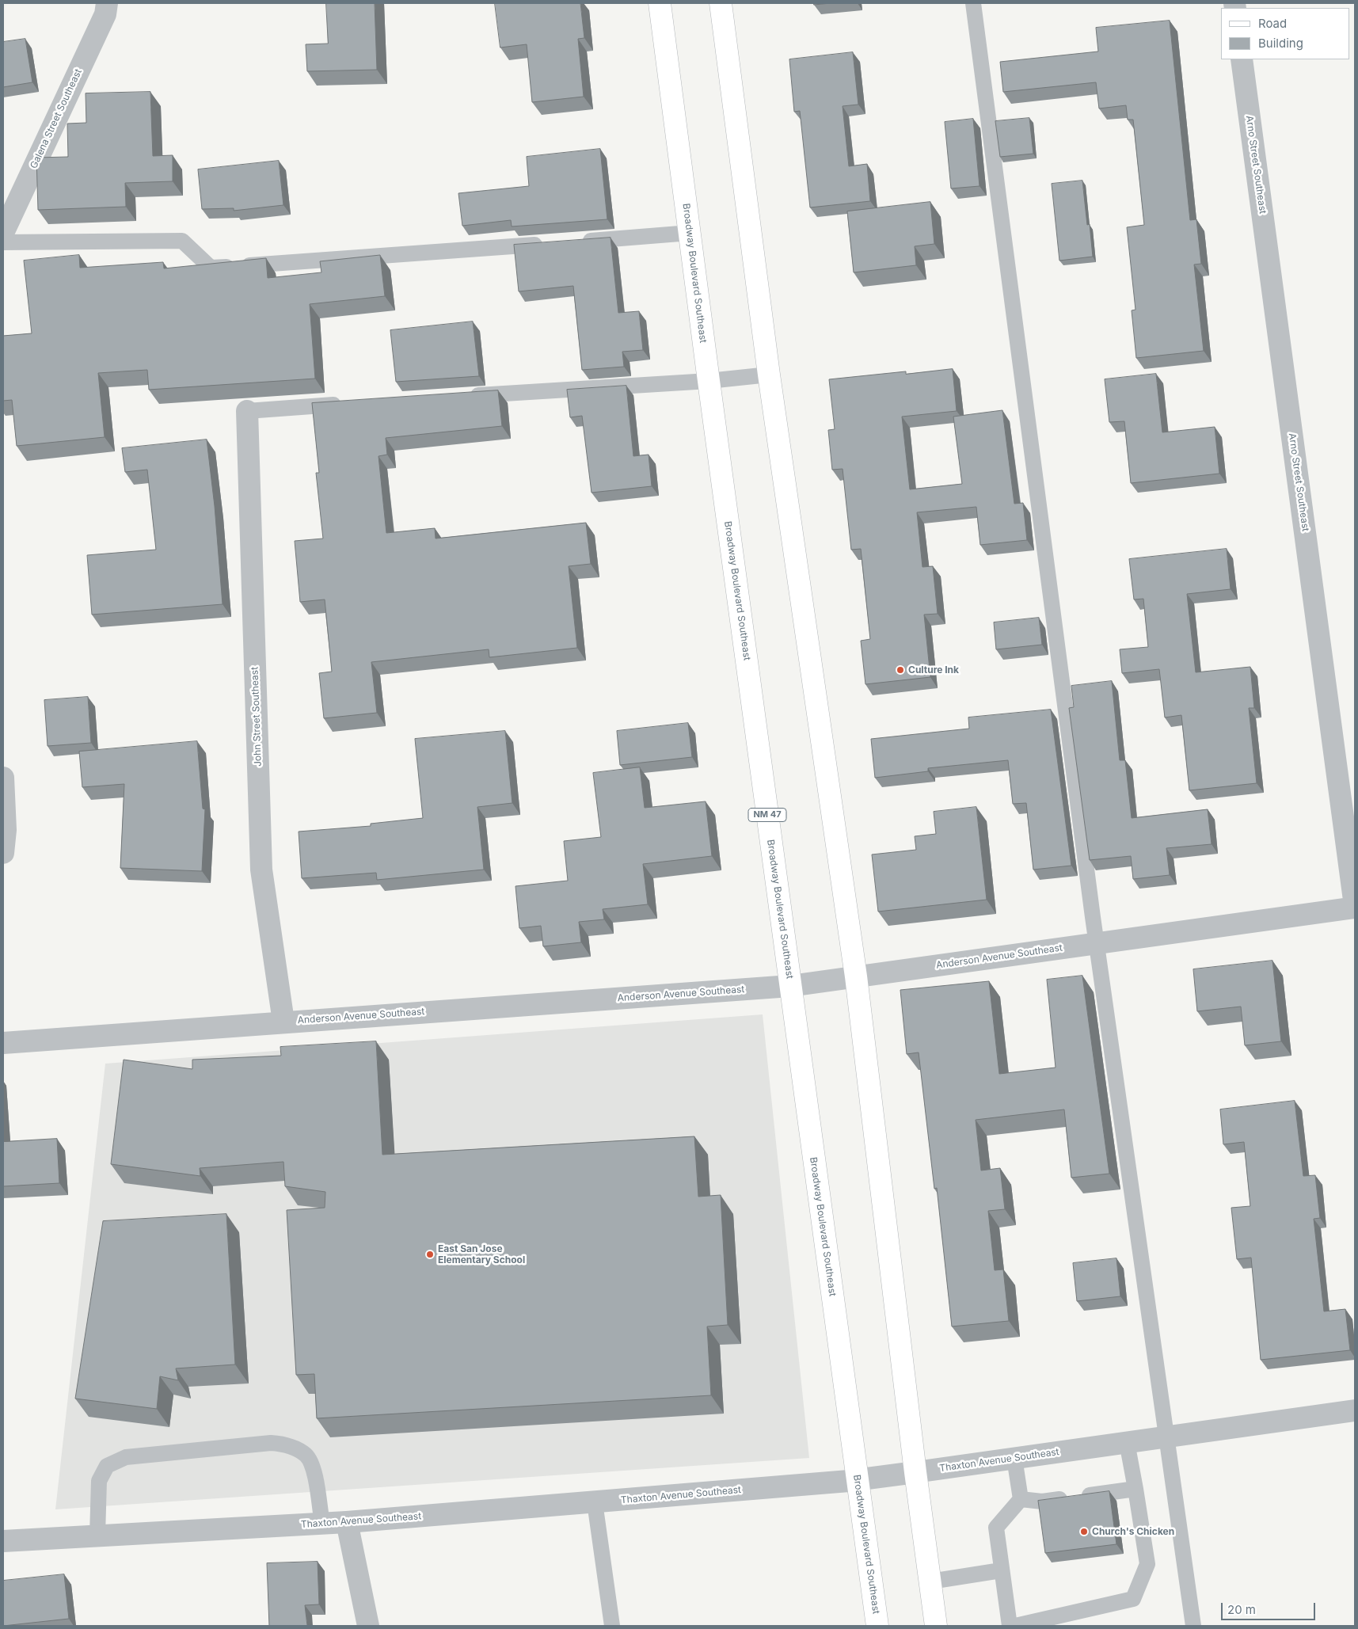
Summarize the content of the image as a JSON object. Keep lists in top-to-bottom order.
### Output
{
  "streets": {
    "main road": ["Broadway Boulevard Southeast", "NM 47"],
    "street": [
      "Galena Street Southeast",
      "Arno Street Southeast",
      "John Street Southeast",
      "Anderson Avenue Southeast",
      "Thaxton Avenue Southeast"
    ]
  },
  "crossings": [
    ["Arno Street Southeast", "Anderson Avenue Southeast"],
    ["Broadway Boulevard Southeast", "Anderson Avenue Southeast"],
    ["Broadway Boulevard Southeast", "Thaxton Avenue Southeast"],
    ["John Street Southeast", "Anderson Avenue Southeast"]
  ],
  "places": ["Culture Ink", "East San Jose Elementary School", "Church's Chicken"],
  "legend": ["Road", "Building"],
  "scale_bar": "20 m"
}
